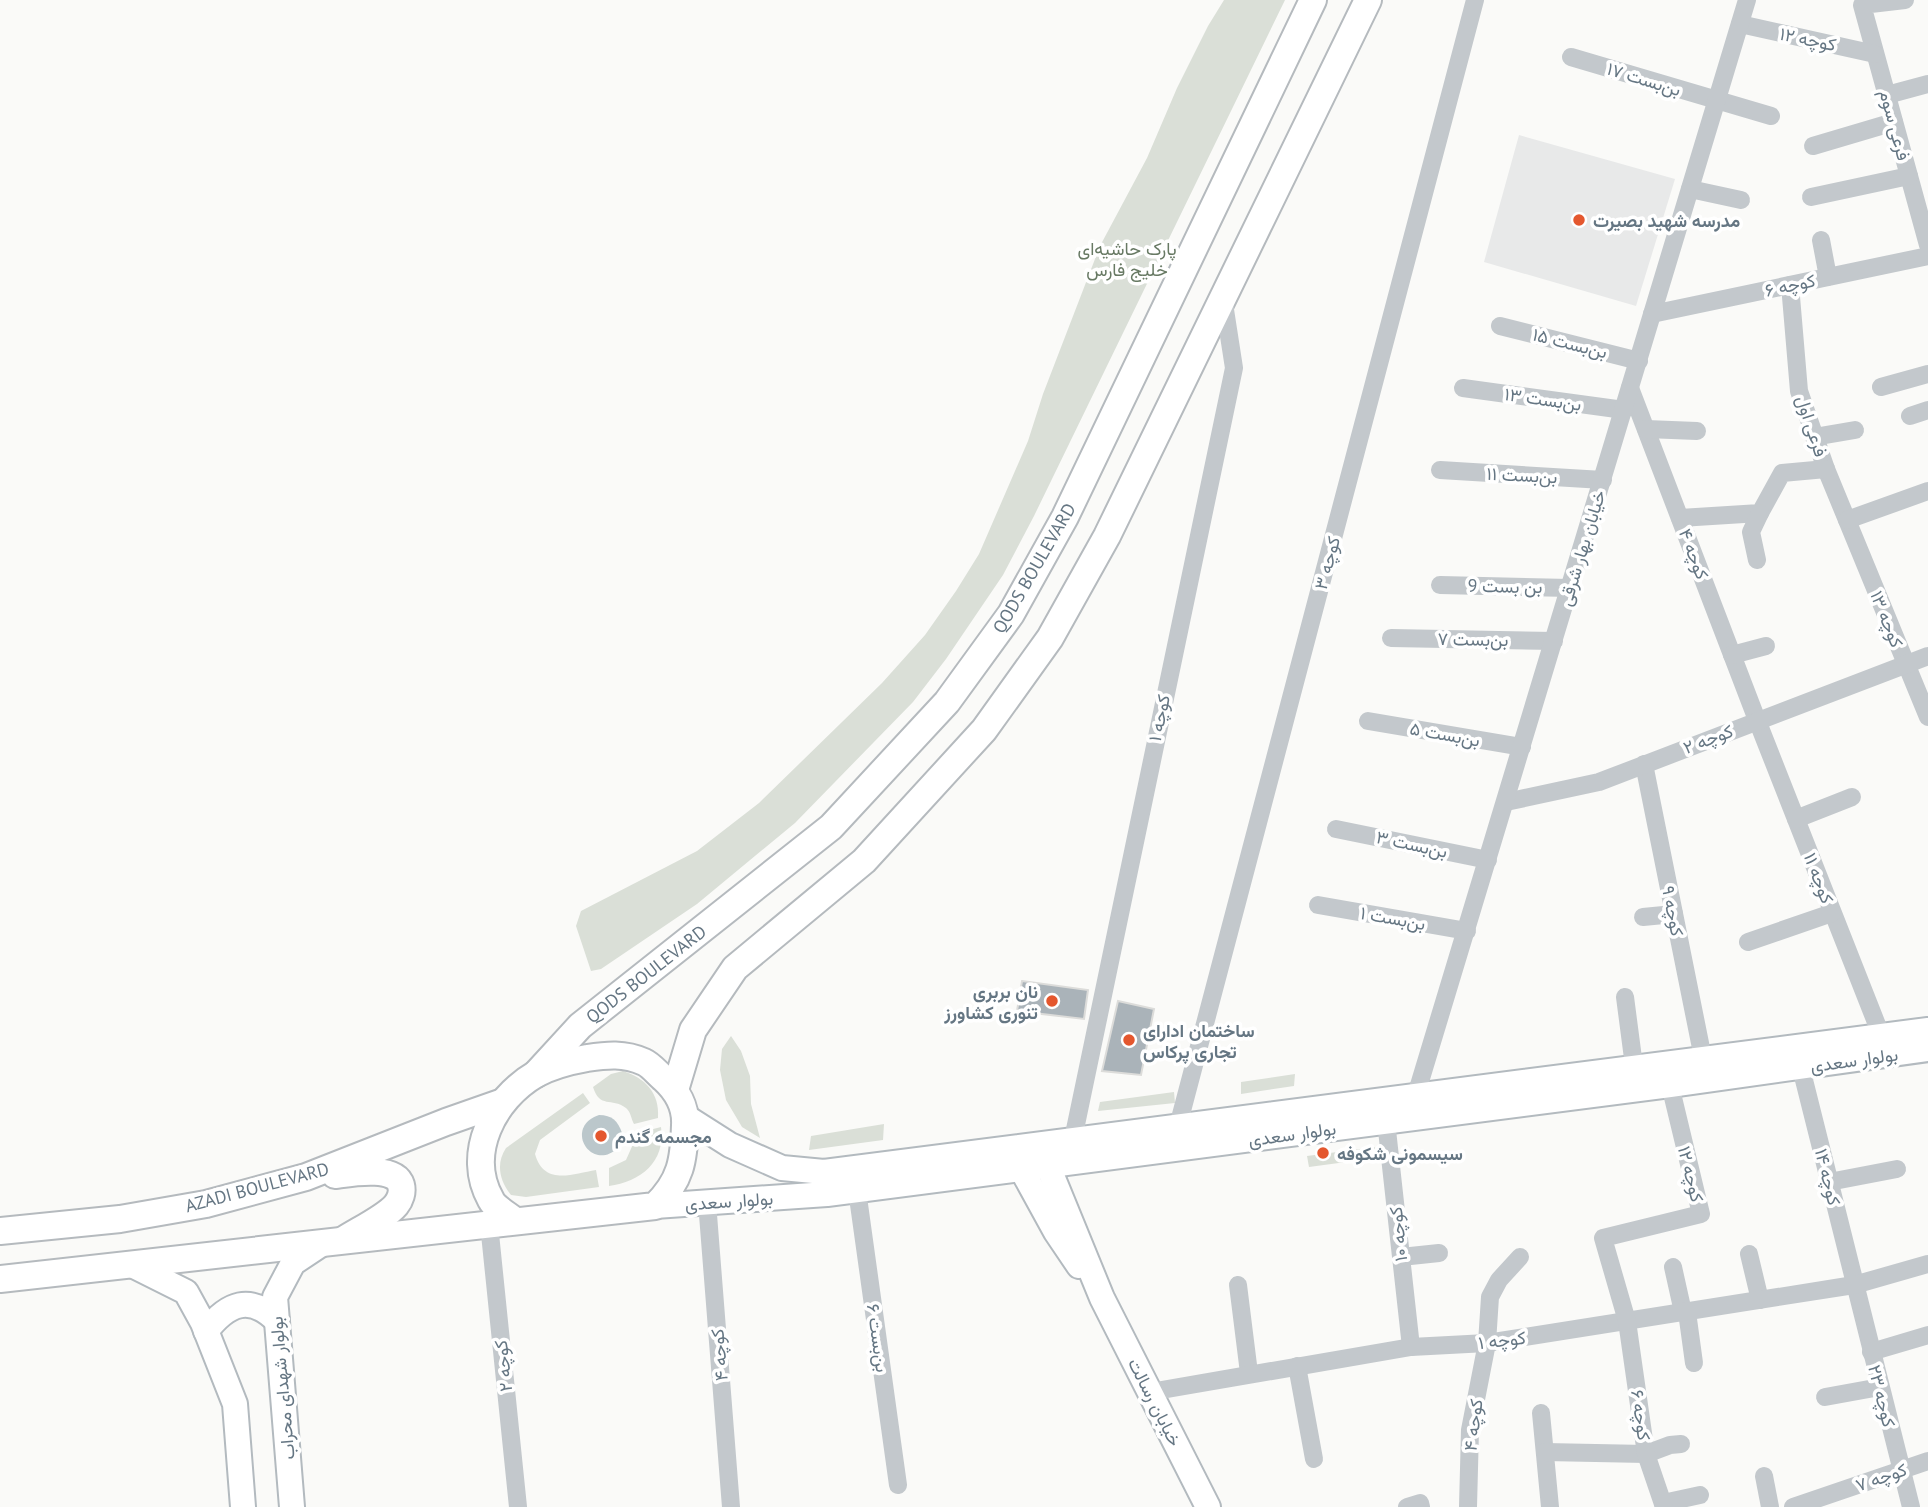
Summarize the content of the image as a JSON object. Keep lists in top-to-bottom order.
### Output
{
  "streets": {
    "main road": [
      "QODS BOULEVARD",
      "بولوار سعدی",
      "AZADI BOULEVARD",
      "بولوار شهدای محراب",
      "خیابان رسالت"
    ],
    "street": [
      "کوچه ۱۲",
      "بن‌بست ۱۷",
      "فرعی سوم",
      "کوچه ۶",
      "بن‌بست ۱۵",
      "بن‌بست ۱۳",
      "فرعی اول",
      "بن‌بست ۱۱",
      "خیابان بهار شرقی",
      "کوچه ۴",
      "کوچه ۳",
      "بن بست 9",
      "کوچه ۱۳",
      "بن‌بست ۷",
      "کوچه ۱",
      "بن‌بست ۵",
      "کوچه ۲",
      "بن‌بست ۳",
      "کوچه ۱۱",
      "کوچه ۹",
      "بن‌بست ۱",
      "کوچه ۱۴",
      "کوچه ۱۰",
      "بن‌بست ۶",
      "کوچه ۲۳",
      "کوچه ۷"
    ]
  },
  "crossings": [
    ["کوچه ۱۲", "فرعی سوم"],
    ["کوچه ۱۲", "کوچه ۶"],
    ["کوچه ۱۲", "خیابان بهار شرقی"],
    ["کوچه ۱۲", "کوچه ۱"],
    ["کوچه ۱۲", "بولوار سعدی"],
    ["بن‌بست ۱۷", "خیابان بهار شرقی"],
    ["کوچه ۶", "فرعی اول"],
    ["کوچه ۶", "خیابان بهار شرقی"],
    ["کوچه ۶", "کوچه ۱"],
    ["بن‌بست ۱۵", "خیابان بهار شرقی"],
    ["بن‌بست ۱۳", "خیابان بهار شرقی"],
    ["فرعی اول", "کوچه ۱۳"],
    ["بن‌بست ۱۱", "خیابان بهار شرقی"],
    ["خیابان بهار شرقی", "کوچه ۴"],
    ["خیابان بهار شرقی", "بن بست 9"],
    ["خیابان بهار شرقی", "بن‌بست ۷"],
    ["خیابان بهار شرقی", "بن‌بست ۵"],
    ["خیابان بهار شرقی", "کوچه ۲"],
    ["خیابان بهار شرقی", "بن‌بست ۳"],
    ["خیابان بهار شرقی", "بن‌بست ۱"],
    ["خیابان بهار شرقی", "بولوار سعدی"],
    ["کوچه ۴", "کوچه ۱"],
    ["کوچه ۴", "کوچه ۲"],
    ["کوچه ۴", "کوچه ۱۱"],
    ["کوچه ۴", "بولوار سعدی"],
    ["کوچه ۳", "بولوار سعدی"],
    ["QODS BOULEVARD", "بولوار سعدی"],
    ["QODS BOULEVARD", "AZADI BOULEVARD"],
    ["کوچه ۱۳", "کوچه ۲"],
    ["کوچه ۱", "بولوار سعدی"],
    ["کوچه ۱", "کوچه ۱۴"],
    ["کوچه ۱", "کوچه ۱۰"],
    ["کوچه ۱", "کوچه ۲۳"],
    ["کوچه ۱", "خیابان رسالت"],
    ["کوچه ۲", "کوچه ۱۱"],
    ["کوچه ۲", "کوچه ۹"],
    ["کوچه ۱۱", "بولوار سعدی"],
    ["کوچه ۹", "بولوار سعدی"],
    ["بولوار سعدی", "کوچه ۱۴"],
    ["بولوار سعدی", "AZADI BOULEVARD"],
    ["بولوار سعدی", "کوچه ۱۰"],
    ["بولوار سعدی", "بن‌بست ۶"],
    ["کوچه ۱۴", "کوچه ۲۳"],
    ["کوچه ۲۳", "کوچه ۷"]
  ],
  "parks": ["پارک حاشیه‌ای خلیج فارس"],
  "places": [
    "مدرسه شهید بصیرت",
    "نان بربری تنوری کشاورز",
    "ساختمان ادارای تجاری پرکاس",
    "مجسمه گندم",
    "سیسمونی شکوفه"
  ]
}
